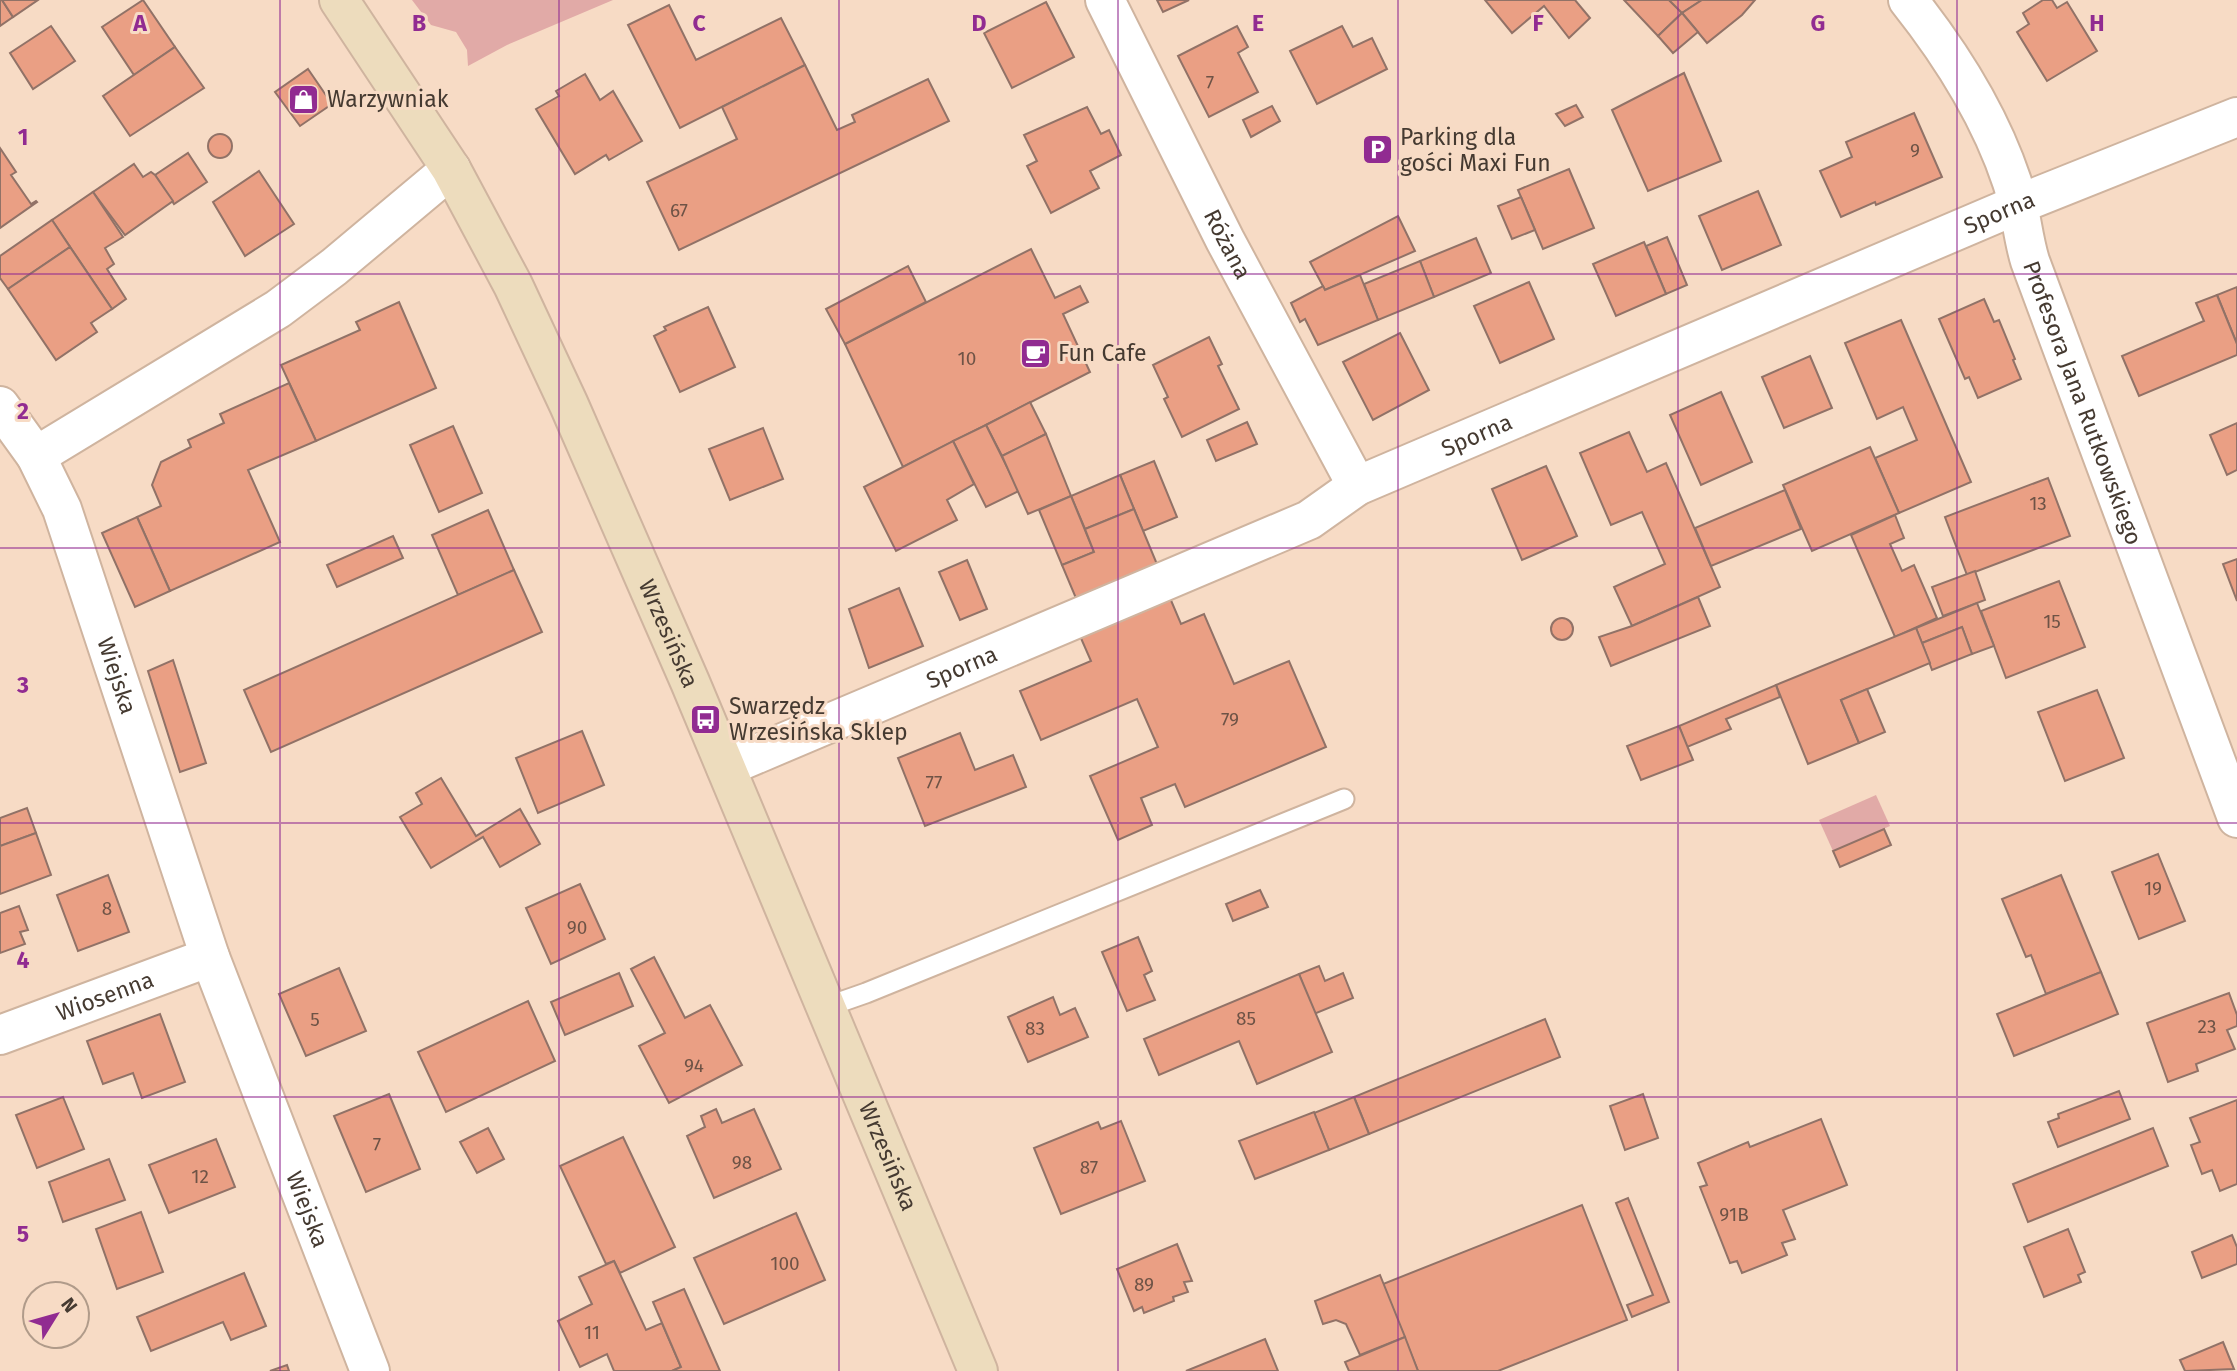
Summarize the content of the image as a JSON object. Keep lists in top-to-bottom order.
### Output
{
  "streets": {
    "street": [
      "Sporna",
      "Różana",
      "Profesora Jana Rutkowskiego",
      "Wrzesińska",
      "Wiejska",
      "Wiosenna"
    ]
  },
  "crossings": [
    ["Sporna", "Różana"],
    ["Sporna", "Profesora Jana Rutkowskiego"],
    ["Sporna", "Wrzesińska"],
    ["Wiejska", "Wiosenna"]
  ],
  "places": {
    "shop": ["Warzywniak"],
    "parking": ["Parking dla gości Maxi Fun"],
    "cafe": ["Fun Cafe"],
    "bus stop": ["Swarzędz Wrzesińska Sklep"]
  },
  "house_numbers": [
    "7",
    "9",
    "67",
    "10",
    "13",
    "15",
    "79",
    "77",
    "19",
    "8",
    "90",
    "85",
    "5",
    "23",
    "83",
    "94",
    "7",
    "98",
    "87",
    "12",
    "91B",
    "100",
    "89",
    "11"
  ],
  "north": "top right",
  "grid": {
    "columns": [
      "A",
      "B",
      "C",
      "D",
      "E",
      "F",
      "G",
      "H"
    ],
    "rows": [
      "1",
      "2",
      "3",
      "4",
      "5"
    ]
  }
}
